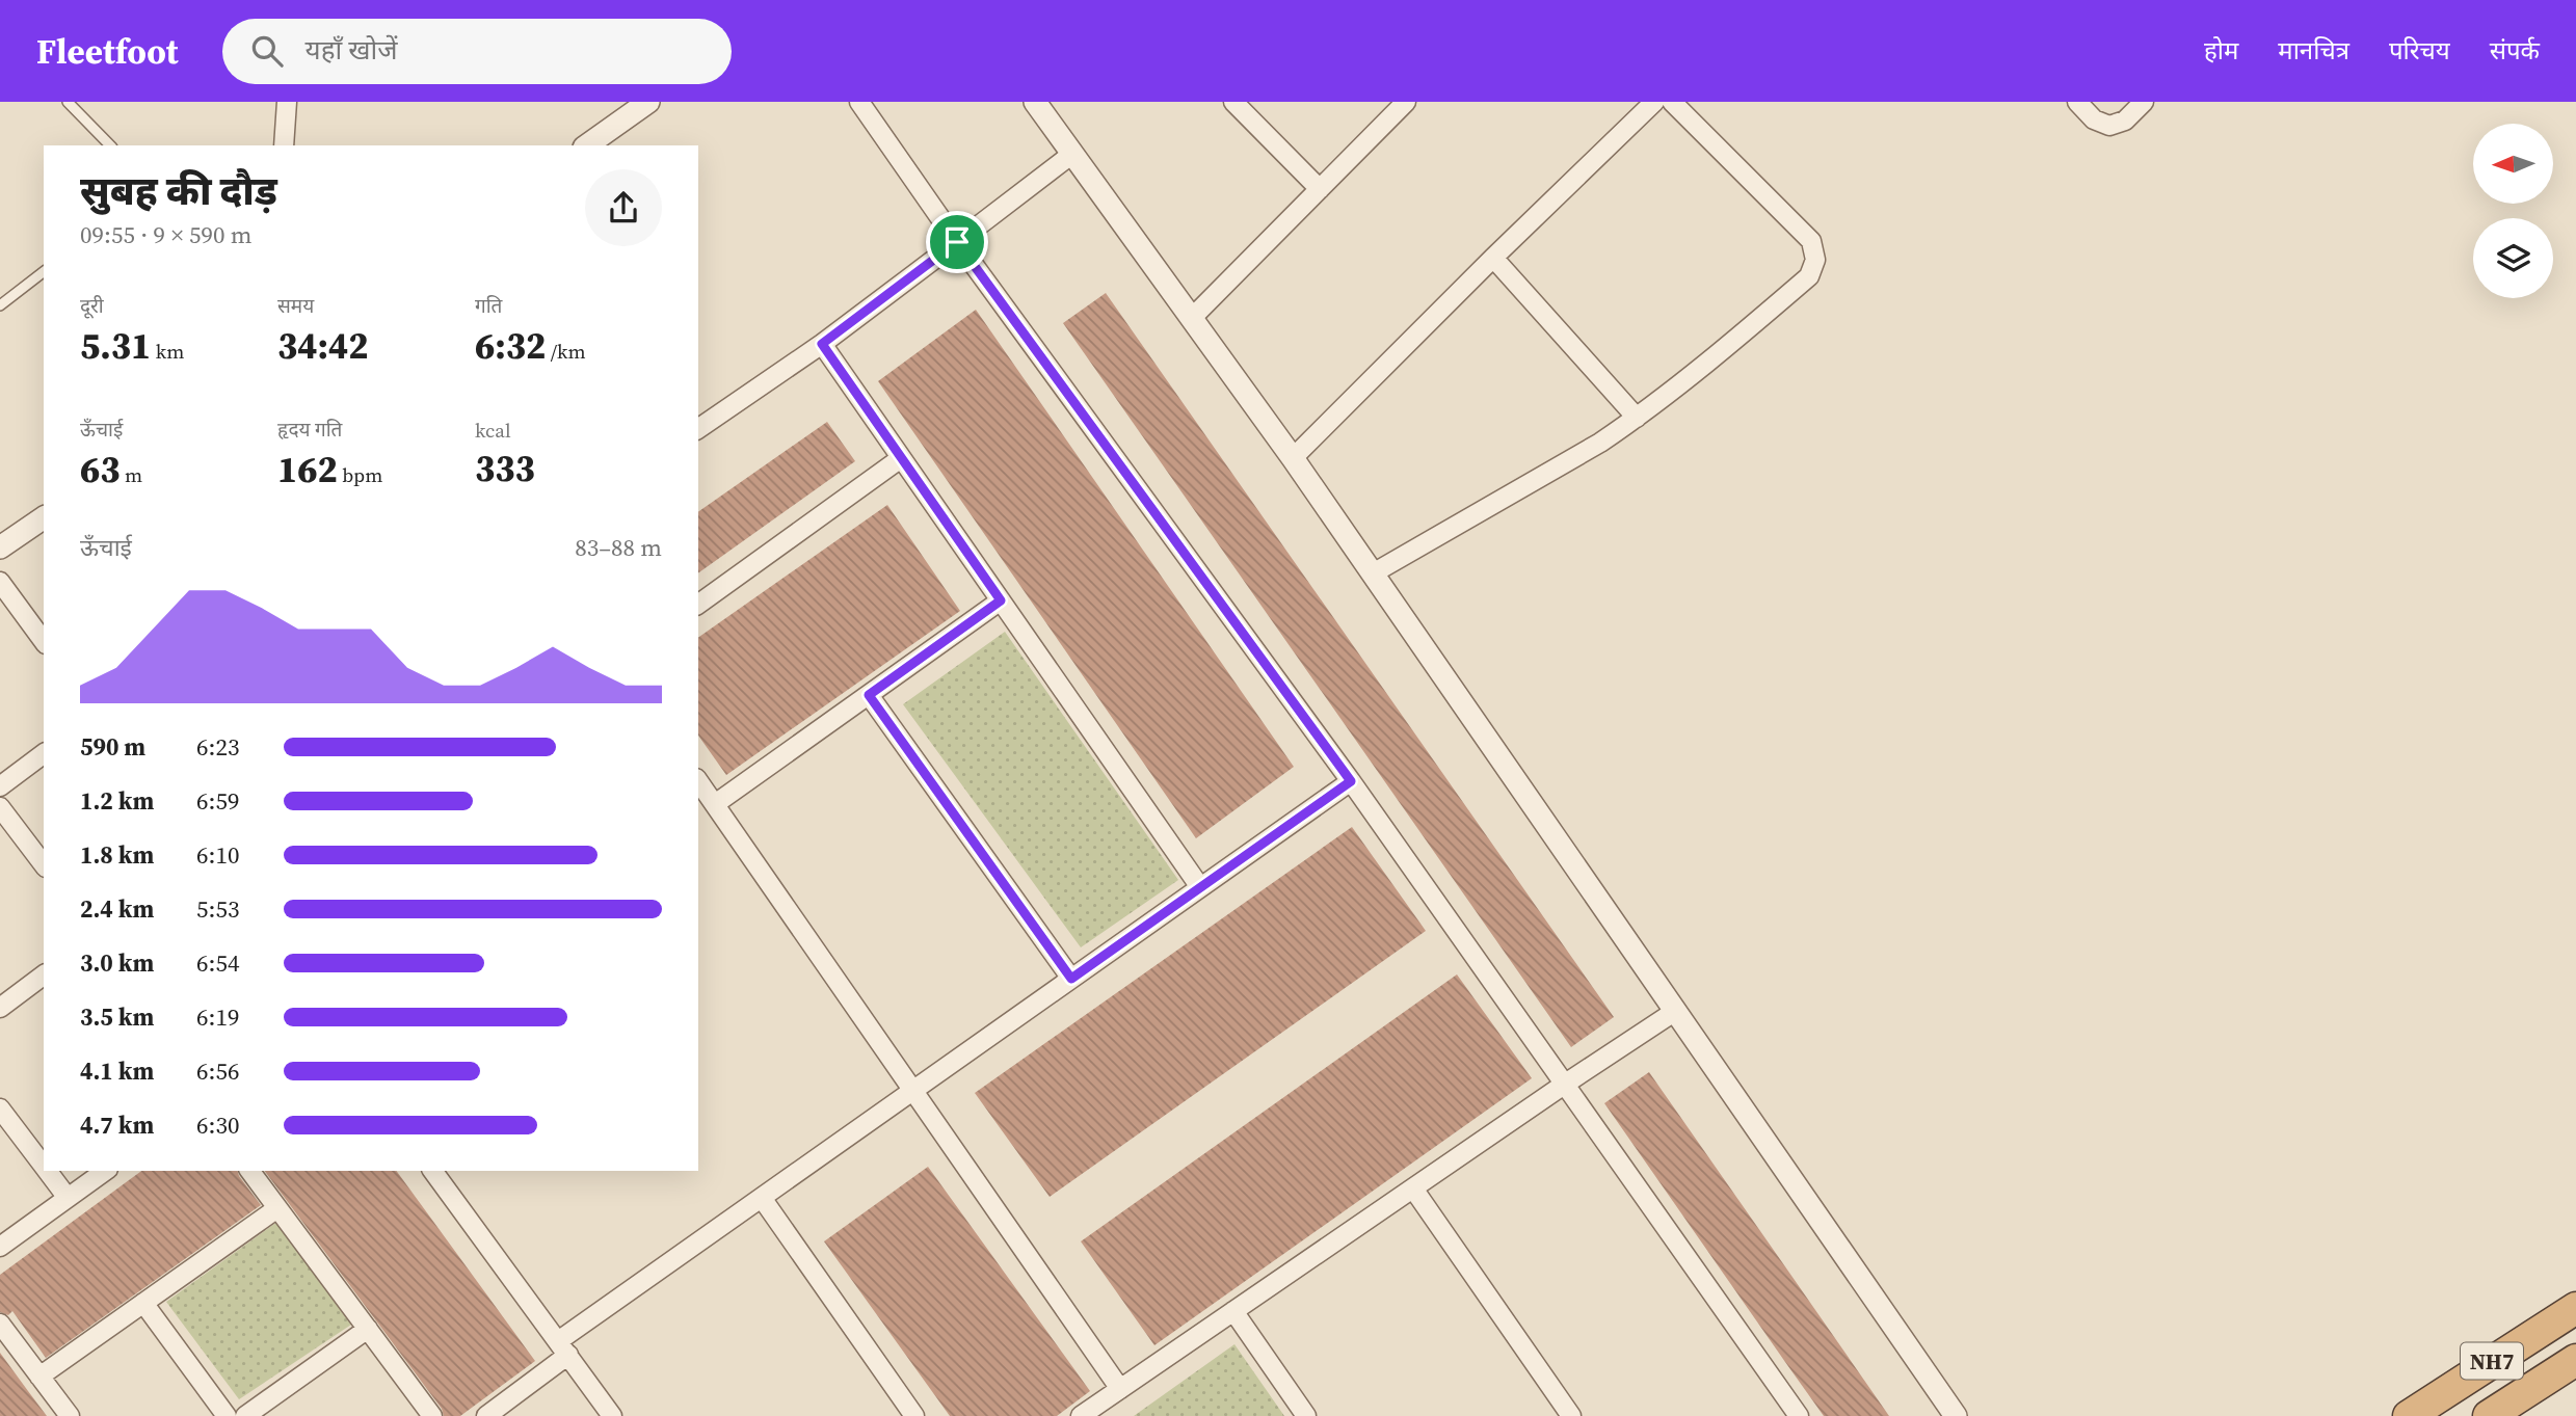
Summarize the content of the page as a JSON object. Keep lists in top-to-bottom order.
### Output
{
  "streets": {
    "highway": ["NH7"]
  },
  "north": "left",
  "page": {
    "header": "Fleetfoot",
    "search": "यहाँ खोजें",
    "nav": [
      "होम",
      "मानचित्र",
      "परिचय",
      "संपर्क"
    ],
    "heading": ["सुबह की दौड़", "09:55 · 9 × 590 m"],
    "stats": [
      ["दूरी", "5.31 km"],
      ["समय", "34:42"],
      ["गति", "6:32 /km"],
      ["ऊँचाई", "63 m"],
      ["हृदय गति", "162 bpm"],
      ["kcal", "333"]
    ],
    "chart": ["ऊँचाई", "83–88 m"],
    "list": [
      {
        "name": "590 m",
        "note": "6:23"
      },
      {
        "name": "1.2 km",
        "note": "6:59"
      },
      {
        "name": "1.8 km",
        "note": "6:10"
      },
      {
        "name": "2.4 km",
        "note": "5:53"
      },
      {
        "name": "3.0 km",
        "note": "6:54"
      },
      {
        "name": "3.5 km",
        "note": "6:19"
      },
      {
        "name": "4.1 km",
        "note": "6:56"
      },
      {
        "name": "4.7 km",
        "note": "6:30"
      }
    ]
  }
}
